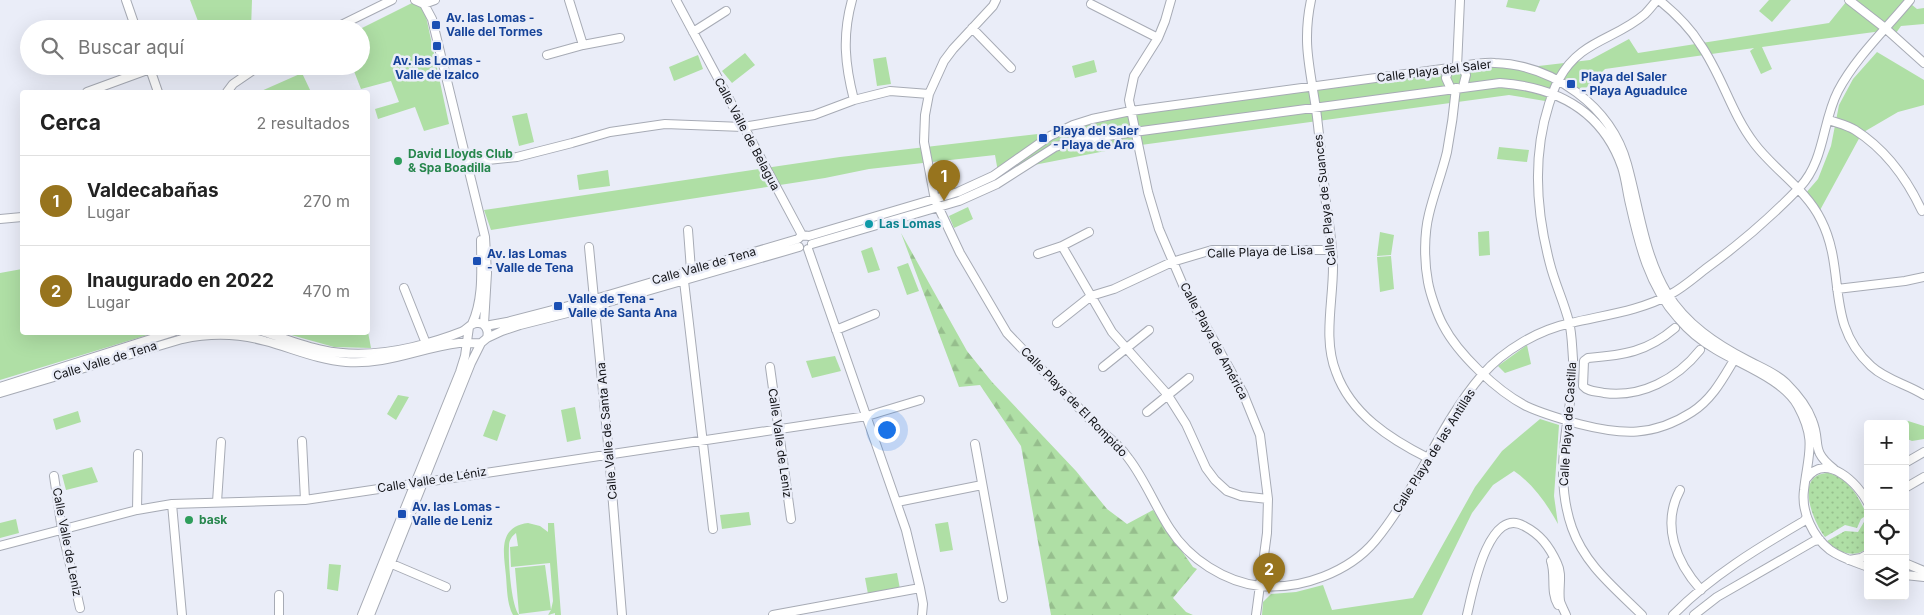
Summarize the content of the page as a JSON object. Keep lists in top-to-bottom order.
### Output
{
  "streets": {
    "street": [
      "Calle Playa del Saler",
      "Calle Valle de Belagua",
      "Calle Playa de Suances",
      "Calle Playa de Lisa",
      "Calle Valle de Tena",
      "Calle Playa de América",
      "Calle Playa de El Rompido",
      "Calle Playa de Castilla",
      "Calle Valle de Santa Ana",
      "Calle Valle de Leniz",
      "Calle Playa de las Antillas",
      "Calle Valle de Léniz"
    ]
  },
  "crossings": [
    ["Calle Playa del Saler", "Calle Playa de Suances"],
    ["Calle Playa del Saler", "Calle Valle de Tena"],
    ["Calle Playa del Saler", "Calle Playa de América"],
    ["Calle Playa del Saler", "Calle Playa de El Rompido"],
    ["Calle Playa del Saler", "Calle Playa de Castilla"],
    ["Calle Playa del Saler", "Calle Playa de las Antillas"],
    ["Calle Valle de Belagua", "Calle Valle de Tena"],
    ["Calle Playa de Suances", "Calle Playa de Lisa"],
    ["Calle Playa de Suances", "Calle Playa de las Antillas"],
    ["Calle Playa de Lisa", "Calle Playa de América"],
    ["Calle Valle de Tena", "Calle Valle de Santa Ana"],
    ["Calle Playa de América", "Calle Playa de El Rompido"],
    ["Calle Playa de América", "Calle Playa de las Antillas"],
    ["Calle Playa de El Rompido", "Calle Playa de las Antillas"],
    ["Calle Playa de Castilla", "Calle Playa de las Antillas"],
    ["Calle Valle de Santa Ana", "Calle Valle de Léniz"],
    ["Calle Valle de Leniz", "Calle Valle de Léniz"]
  ],
  "places": {
    "transit": [
      "Av. las Lomas - Valle del Tormes",
      "Av. las Lomas - Valle de Izalco",
      "Playa del Saler - Playa Aguadulce",
      "Playa del Saler - Playa de Aro",
      "Av. las Lomas - Valle de Tena",
      "Valle de Tena - Valle de Santa Ana",
      "Av. las Lomas - Valle de Leniz"
    ],
    "other": ["David Lloyds Club & Spa Boadilla", "Las Lomas", "bask"]
  },
  "page": {
    "search": "Buscar aquí",
    "heading": ["Cerca", "2 resultados"],
    "list": [
      {
        "mark": "1",
        "name": "Valdecabañas",
        "note": "Lugar",
        "value": "270 m"
      },
      {
        "mark": "2",
        "name": "Inaugurado en 2022",
        "note": "Lugar",
        "value": "470 m"
      }
    ],
    "pins": ["1", "2"],
    "map_buttons": ["+", "−"]
  }
}
